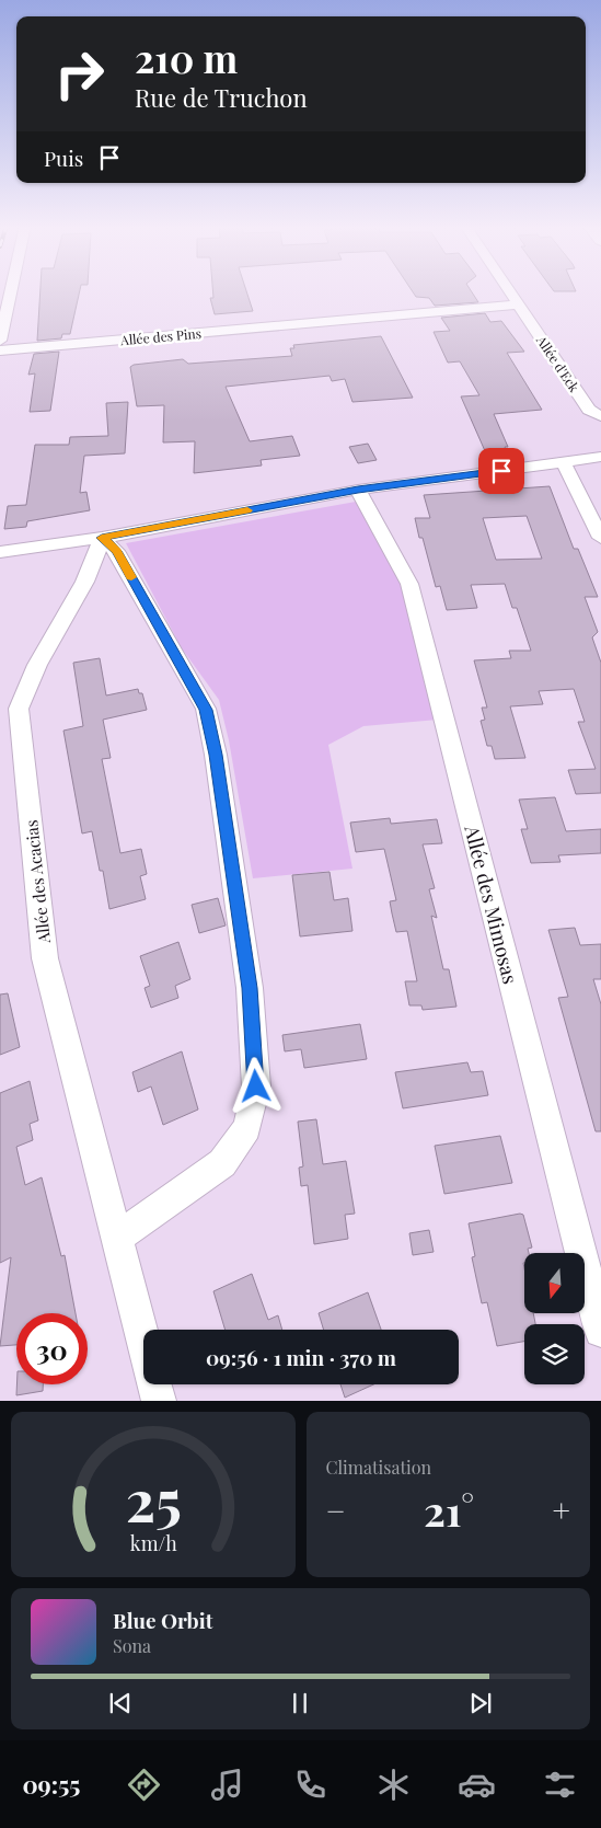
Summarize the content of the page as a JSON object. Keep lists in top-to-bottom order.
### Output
{
  "streets": {
    "street": [
      "Allée des Pins",
      "Allée d'Eck",
      "Allée des Acacias",
      "Allée des Mimosas"
    ]
  },
  "crossings": [
    ["Allée des Pins", "Allée d'Eck"]
  ],
  "north": "bottom",
  "page": {
    "turn": ["210 m", "Rue de Truchon"],
    "then": "Puis",
    "limit": "30",
    "trip": "09:56 · 1 min · 370 m",
    "tile": "Climatisation",
    "heat": ["−", "21°", "+"],
    "song": ["Blue Orbit", "Sona"],
    "tabs": "09:55",
    "gauge": ["25", "km/h"]
  }
}
